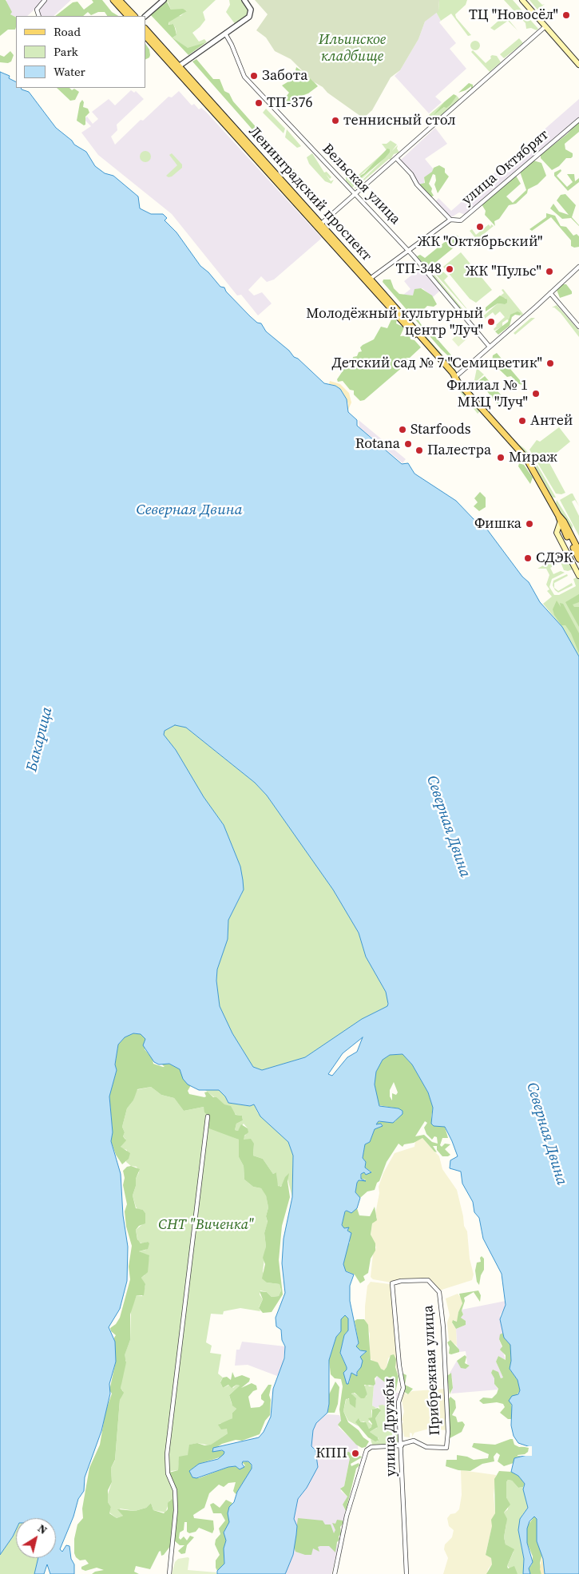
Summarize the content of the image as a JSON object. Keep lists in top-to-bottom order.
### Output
{
  "streets": {
    "main road": ["Ленинградский проспект"],
    "street": [
      "улица Октябрят",
      "Вельская улица",
      "Прибрежная улица",
      "улица Дружбы"
    ]
  },
  "crossings": [
    ["улица Октябрят", "Вельская улица"],
    ["улица Октябрят", "Ленинградский проспект"],
    ["Прибрежная улица", "улица Дружбы"]
  ],
  "water": ["Северная Двина", "Бакарица"],
  "parks": ["Ильинское кладбище", "СНТ \"Виченка\""],
  "places": [
    "ТЦ \"Новосёл\"",
    "Забота",
    "ТП-376",
    "теннисный стол",
    "ЖК \"Октябрьский\"",
    "ТП-348",
    "ЖК \"Пульс\"",
    "Молодёжный культурный центр \"Луч\"",
    "Детский сад № 7 \"Семицветик\"",
    "Филиал № 1 МКЦ \"Луч\"",
    "Антей",
    "Starfoods",
    "Rotana",
    "Палестра",
    "Мираж",
    "Фишка",
    "СДЭК",
    "КПП"
  ],
  "legend": ["Road", "Park", "Water"],
  "north": "top right"
}
